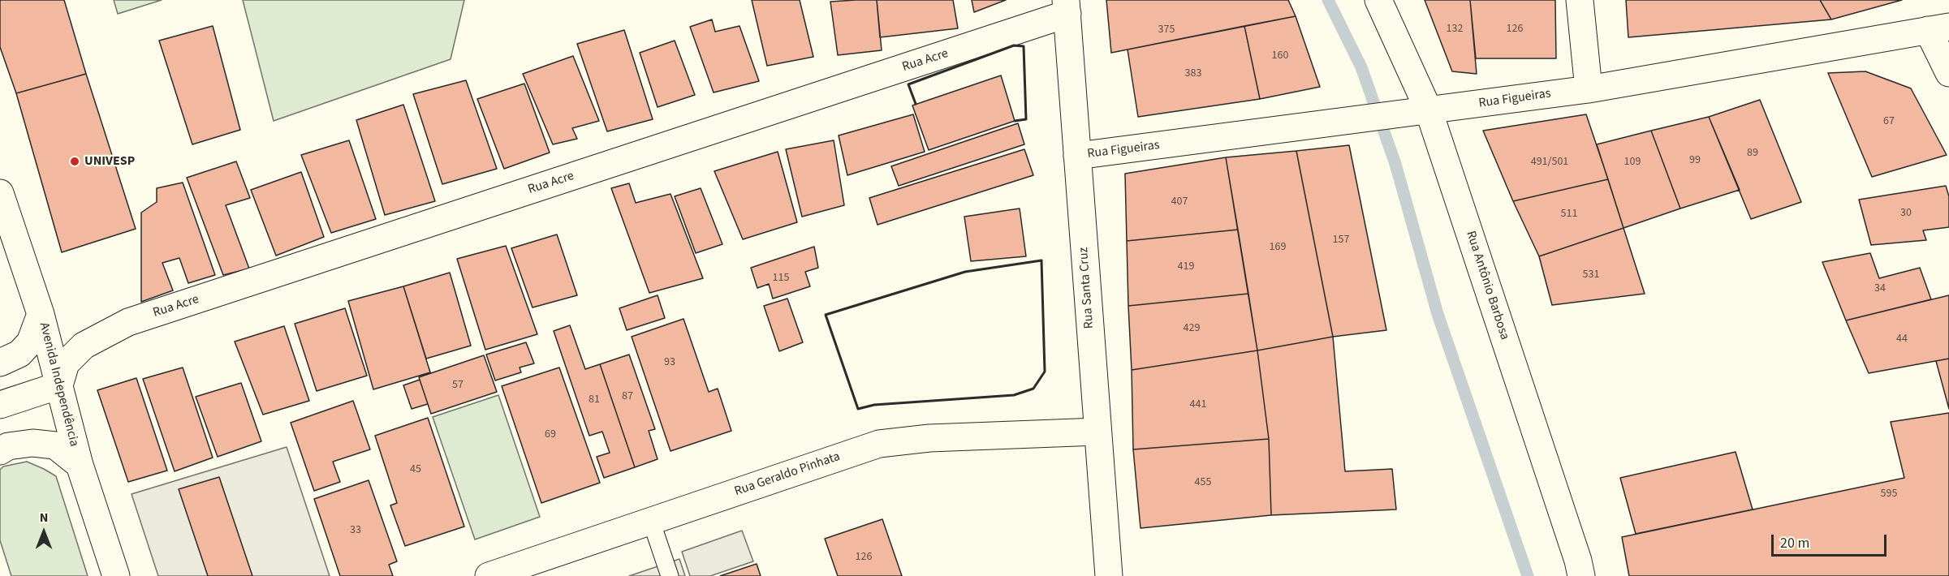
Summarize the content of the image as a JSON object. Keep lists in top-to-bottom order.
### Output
{
  "streets": {
    "street": [
      "Rua Acre",
      "Rua Figueiras",
      "Rua Antônio Barbosa",
      "Rua Santa Cruz",
      "Avenida Independência",
      "Rua Geraldo Pinhata"
    ]
  },
  "crossings": [
    ["Rua Acre", "Rua Santa Cruz"],
    ["Rua Acre", "Avenida Independência"],
    ["Rua Figueiras", "Rua Antônio Barbosa"],
    ["Rua Figueiras", "Rua Santa Cruz"],
    ["Rua Santa Cruz", "Rua Geraldo Pinhata"]
  ],
  "places": ["UNIVESP"],
  "house_numbers": [
    "132",
    "126",
    "375",
    "160",
    "383",
    "67",
    "89",
    "99",
    "491/501",
    "109",
    "407",
    "30",
    "511",
    "157",
    "169",
    "419",
    "531",
    "115",
    "34",
    "429",
    "44",
    "93",
    "57",
    "87",
    "81",
    "441",
    "69",
    "45",
    "455",
    "595",
    "33",
    "126"
  ],
  "scale_bar": "20 m",
  "north": "top"
}
